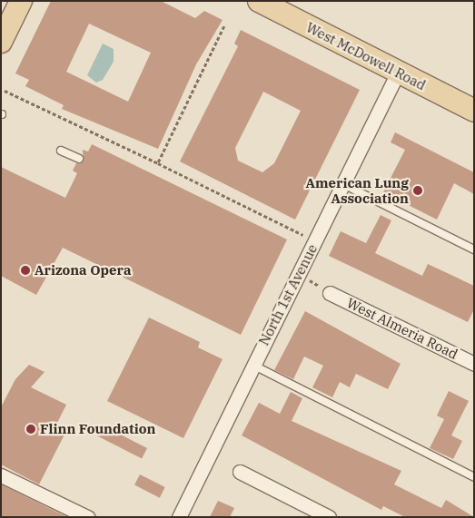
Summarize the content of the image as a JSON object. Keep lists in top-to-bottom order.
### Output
{
  "streets": {
    "main road": ["West McDowell Road"],
    "street": ["North 1st Avenue", "West Almeria Road"]
  },
  "crossings": [
    ["West McDowell Road", "North 1st Avenue"]
  ],
  "places": ["American Lung Association", "Arizona Opera", "Flinn Foundation"]
}
